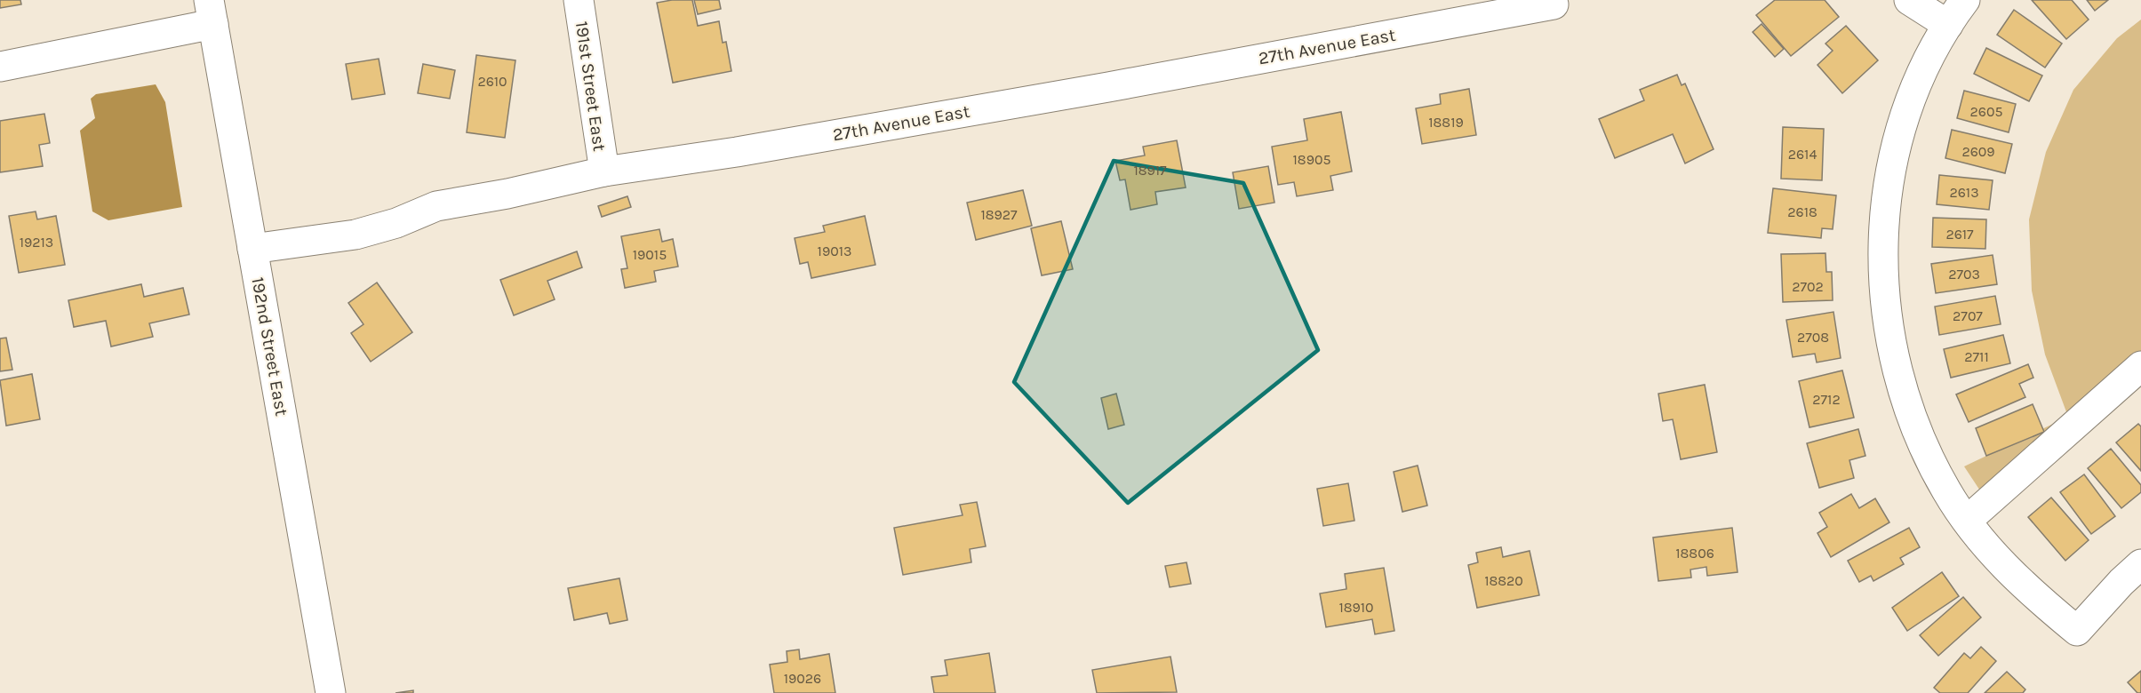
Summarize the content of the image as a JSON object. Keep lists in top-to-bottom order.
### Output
{
  "streets": {
    "street": ["27th Avenue East", "191st Street East", "192nd Street East"]
  },
  "crossings": [
    ["27th Avenue East", "191st Street East"],
    ["27th Avenue East", "192nd Street East"]
  ],
  "house_numbers": [
    "2610",
    "2605",
    "18819",
    "2609",
    "2614",
    "18905",
    "18917",
    "2613",
    "2618",
    "18927",
    "2617",
    "19213",
    "19013",
    "19015",
    "2703",
    "2702",
    "2707",
    "2708",
    "2711",
    "2712",
    "18806",
    "18820",
    "18910",
    "19026"
  ]
}
